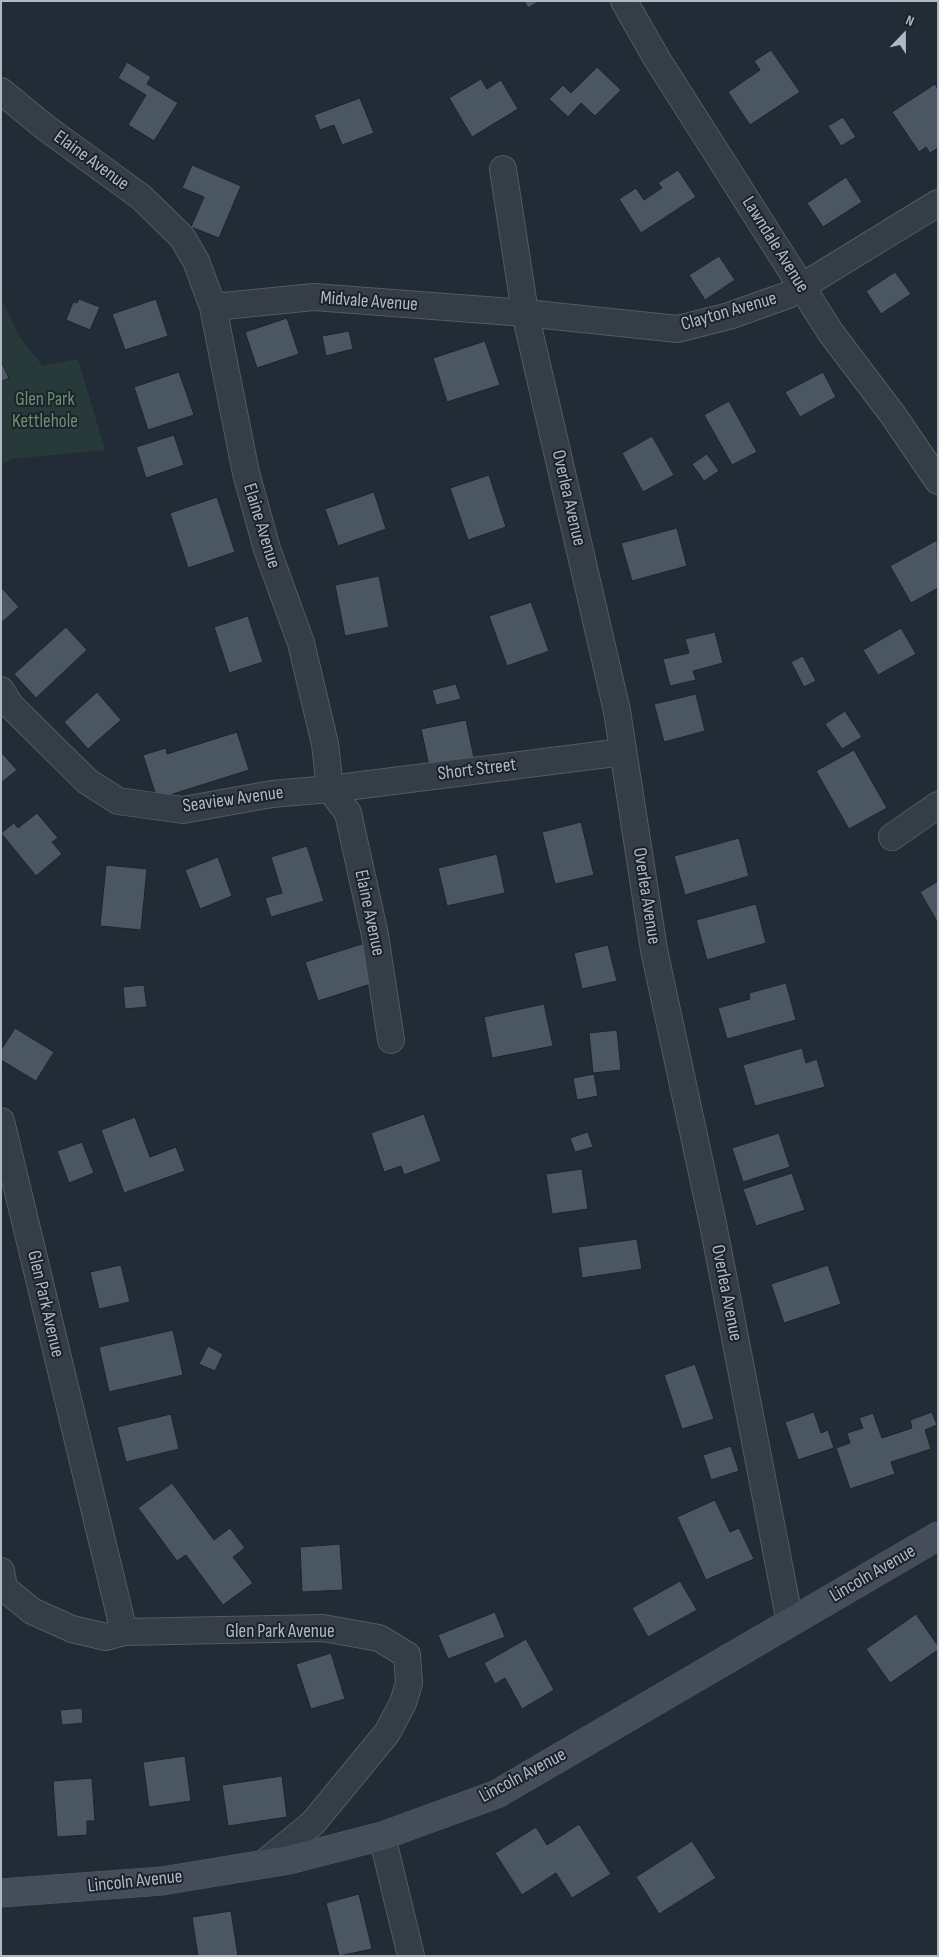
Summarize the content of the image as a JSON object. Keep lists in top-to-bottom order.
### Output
{
  "streets": {
    "main road": ["Lincoln Avenue"],
    "street": [
      "Elaine Avenue",
      "Lawndale Avenue",
      "Midvale Avenue",
      "Clayton Avenue",
      "Overlea Avenue",
      "Short Street",
      "Seaview Avenue",
      "Glen Park Avenue"
    ]
  },
  "crossings": [
    ["Elaine Avenue", "Midvale Avenue"],
    ["Elaine Avenue", "Short Street"],
    ["Elaine Avenue", "Seaview Avenue"],
    ["Lawndale Avenue", "Clayton Avenue"],
    ["Midvale Avenue", "Clayton Avenue"],
    ["Midvale Avenue", "Overlea Avenue"],
    ["Clayton Avenue", "Overlea Avenue"],
    ["Overlea Avenue", "Short Street"],
    ["Overlea Avenue", "Lincoln Avenue"],
    ["Short Street", "Seaview Avenue"],
    ["Glen Park Avenue", "Lincoln Avenue"]
  ],
  "parks": ["Glen Park Kettlehole"],
  "north": "top"
}
